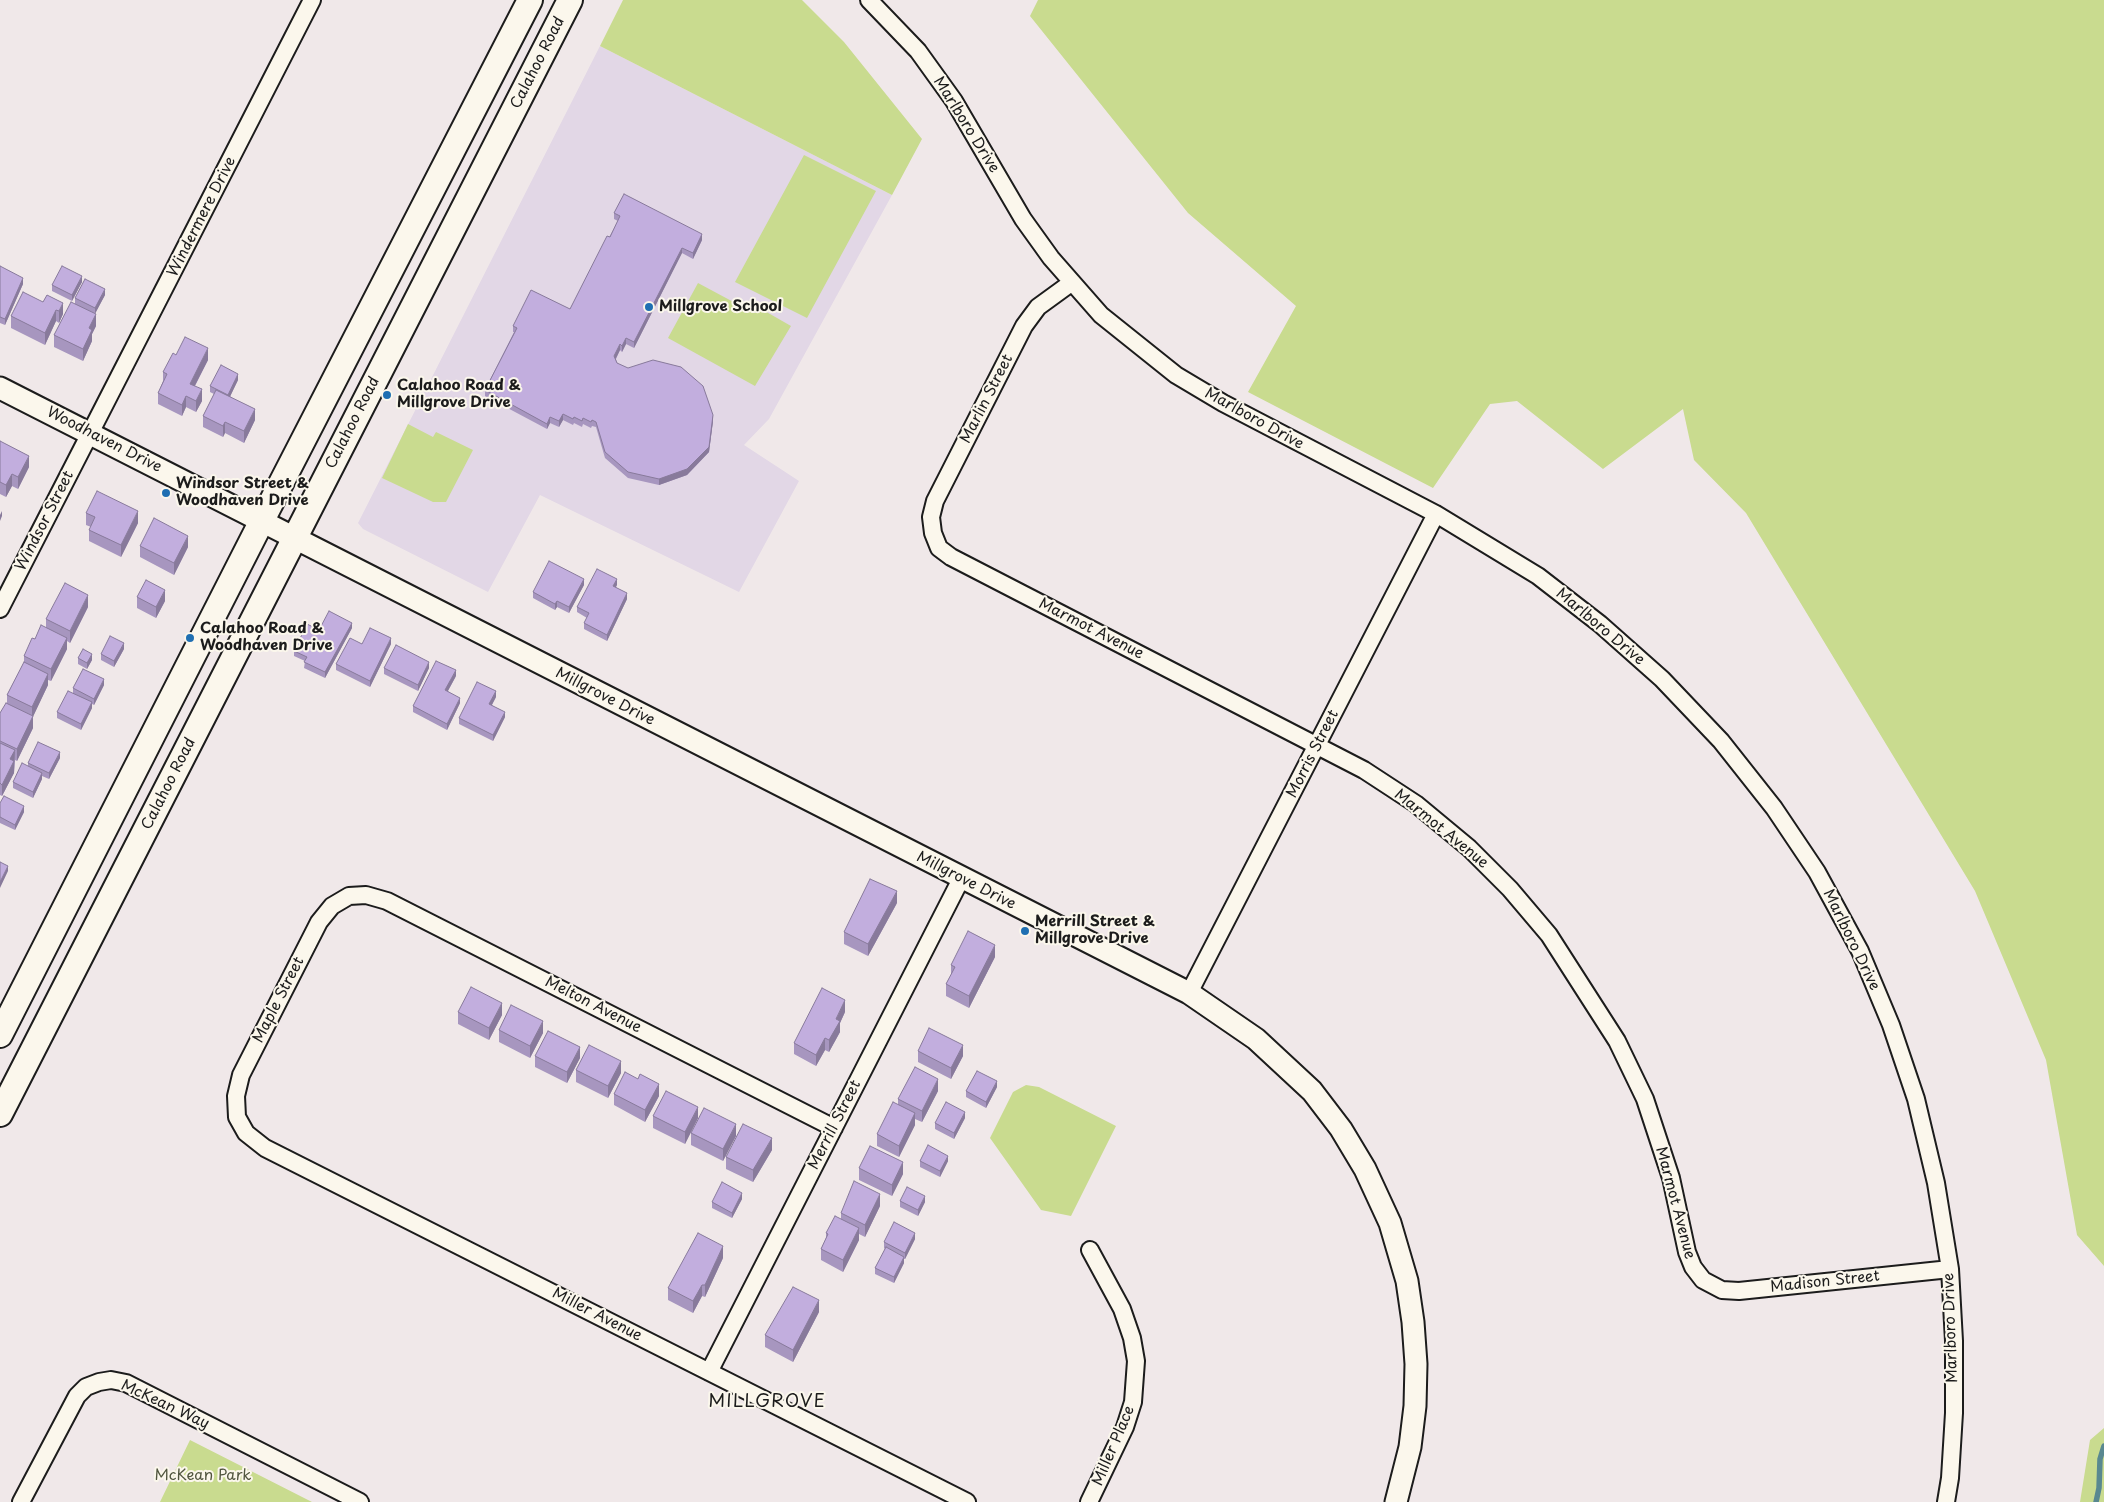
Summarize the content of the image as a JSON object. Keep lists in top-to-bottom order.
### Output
{
  "streets": {
    "main road": ["Calahoo Road"],
    "street": [
      "Marlboro Drive",
      "Windermere Drive",
      "Marlin Street",
      "Woodhaven Drive",
      "Windsor Street",
      "Marmot Avenue",
      "Millgrove Drive",
      "Morris Street",
      "Maple Street",
      "Melton Avenue",
      "Merrill Street",
      "Madison Street",
      "Miller Avenue",
      "McKean Way",
      "Miller Place"
    ]
  },
  "crossings": [
    ["Calahoo Road", "Woodhaven Drive"],
    ["Calahoo Road", "Millgrove Drive"],
    ["Marlboro Drive", "Marlin Street"],
    ["Marlboro Drive", "Morris Street"],
    ["Marlboro Drive", "Madison Street"],
    ["Windermere Drive", "Woodhaven Drive"],
    ["Windermere Drive", "Windsor Street"],
    ["Marlin Street", "Marmot Avenue"],
    ["Woodhaven Drive", "Windsor Street"],
    ["Woodhaven Drive", "Millgrove Drive"],
    ["Marmot Avenue", "Morris Street"],
    ["Marmot Avenue", "Madison Street"],
    ["Millgrove Drive", "Morris Street"],
    ["Millgrove Drive", "Merrill Street"],
    ["Maple Street", "Melton Avenue"],
    ["Maple Street", "Miller Avenue"],
    ["Melton Avenue", "Merrill Street"],
    ["Merrill Street", "Miller Avenue"]
  ],
  "districts": ["MILLGROVE"],
  "parks": ["McKean Park"],
  "places": [
    "Millgrove School",
    "Calahoo Road & Millgrove Drive",
    "Windsor Street & Woodhaven Drive",
    "Calahoo Road & Woodhaven Drive",
    "Merrill Street & Millgrove Drive"
  ]
}
